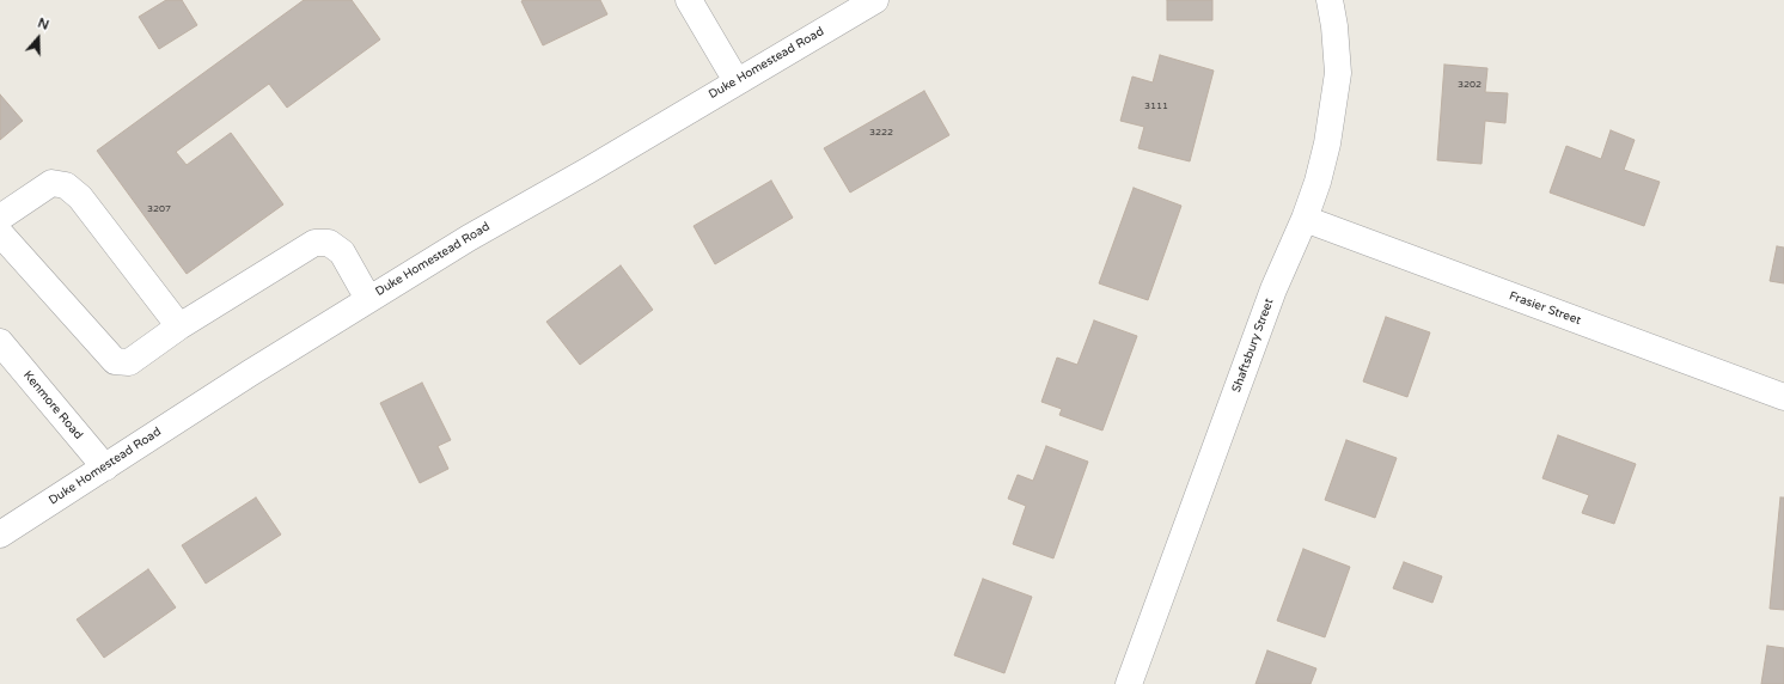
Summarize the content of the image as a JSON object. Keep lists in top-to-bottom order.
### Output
{
  "streets": {
    "street": [
      "Duke Homestead Road",
      "Frasier Street",
      "Shaftsbury Street",
      "Kenmore Road"
    ]
  },
  "crossings": [
    ["Duke Homestead Road", "Kenmore Road"],
    ["Frasier Street", "Shaftsbury Street"]
  ],
  "house_numbers": [
    "3202",
    "3111",
    "3222",
    "3207"
  ],
  "north": "top"
}
